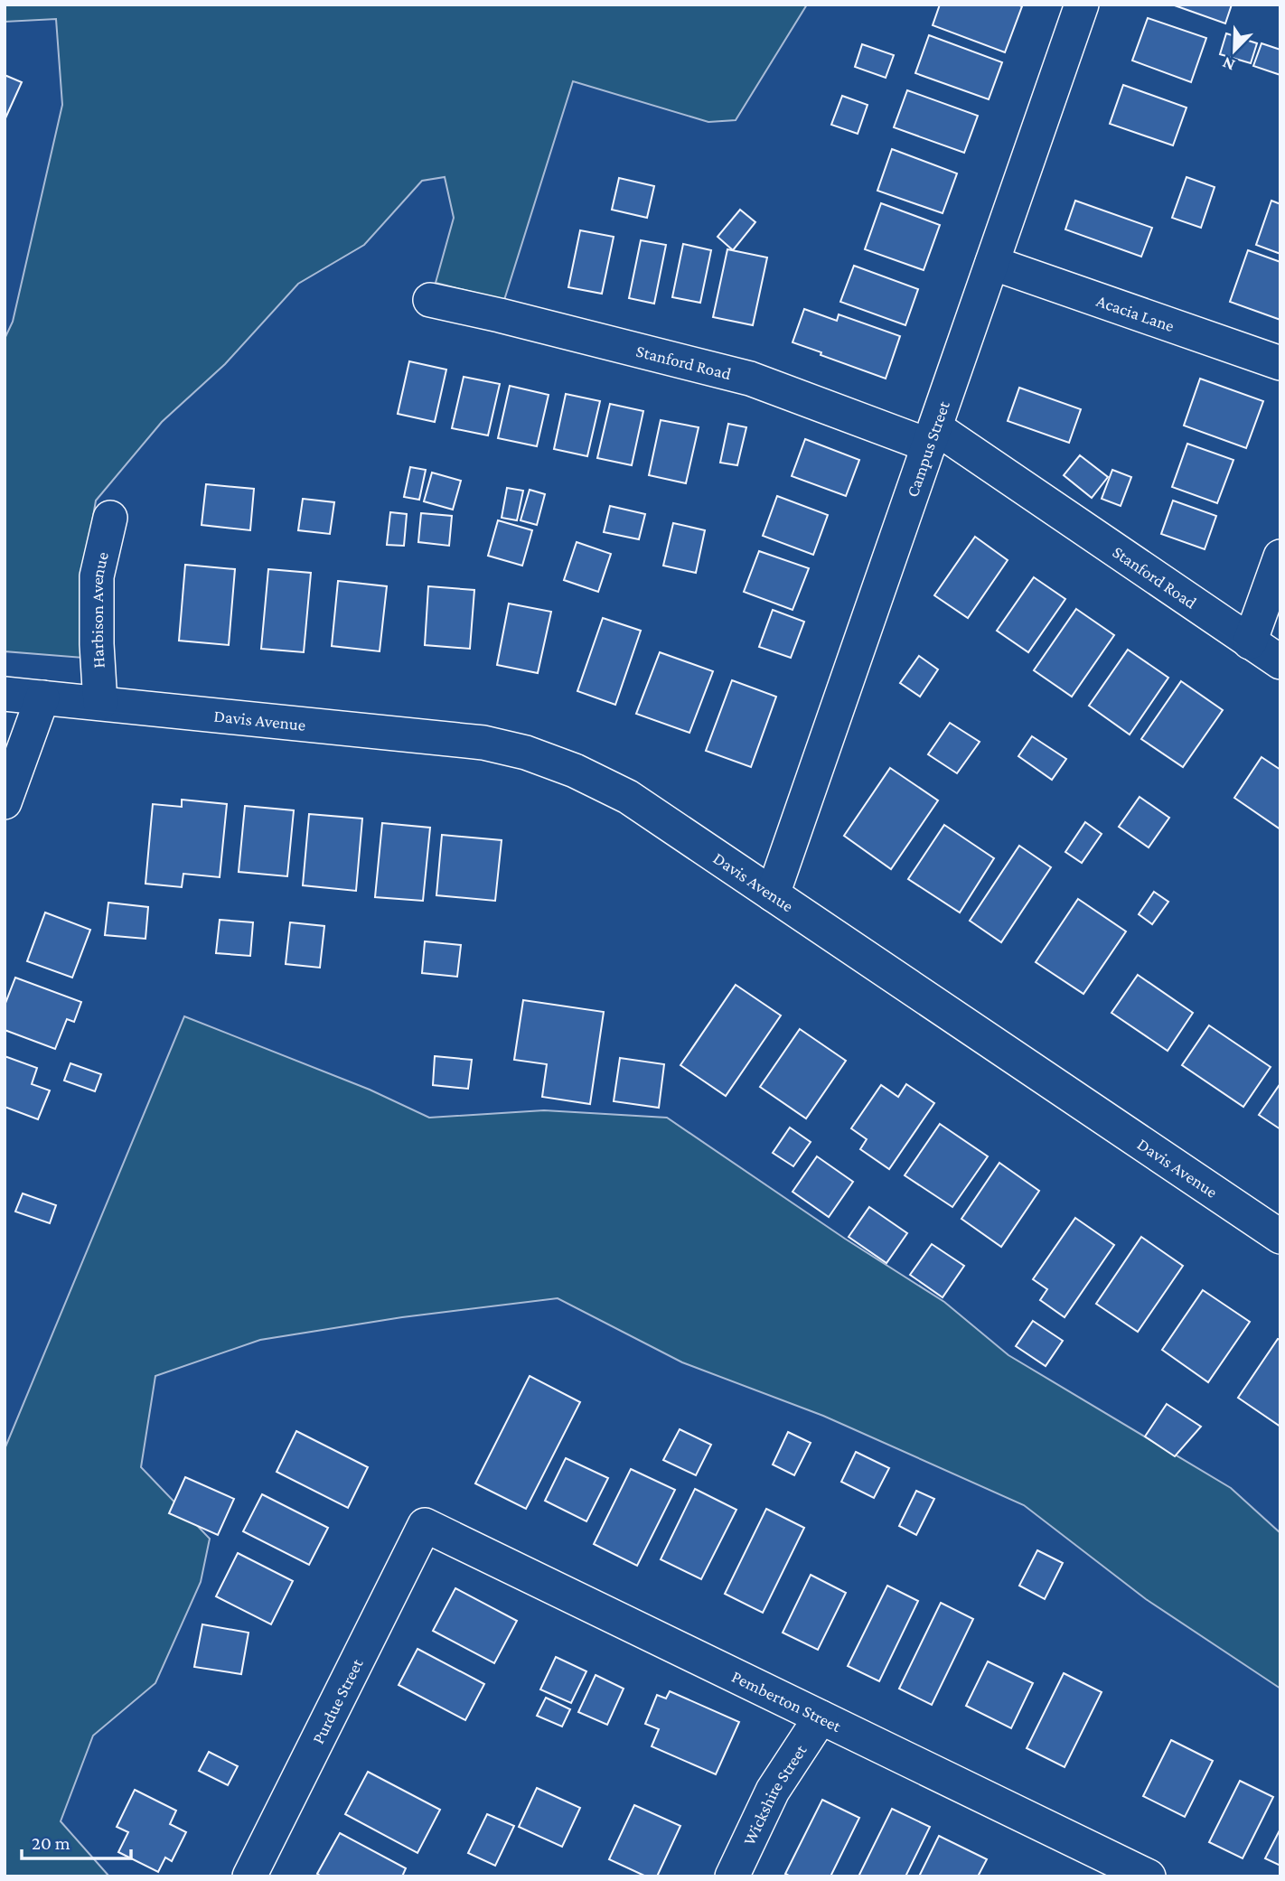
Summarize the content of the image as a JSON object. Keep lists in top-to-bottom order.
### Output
{
  "streets": {
    "street": [
      "Acacia Lane",
      "Stanford Road",
      "Campus Street",
      "Harbison Avenue",
      "Davis Avenue",
      "Pemberton Street",
      "Purdue Street",
      "Wickshire Street"
    ]
  },
  "crossings": [
    ["Acacia Lane", "Campus Street"],
    ["Stanford Road", "Campus Street"],
    ["Campus Street", "Davis Avenue"],
    ["Harbison Avenue", "Davis Avenue"],
    ["Pemberton Street", "Purdue Street"],
    ["Pemberton Street", "Wickshire Street"]
  ],
  "scale_bar": "20 m",
  "north": "bottom left"
}
